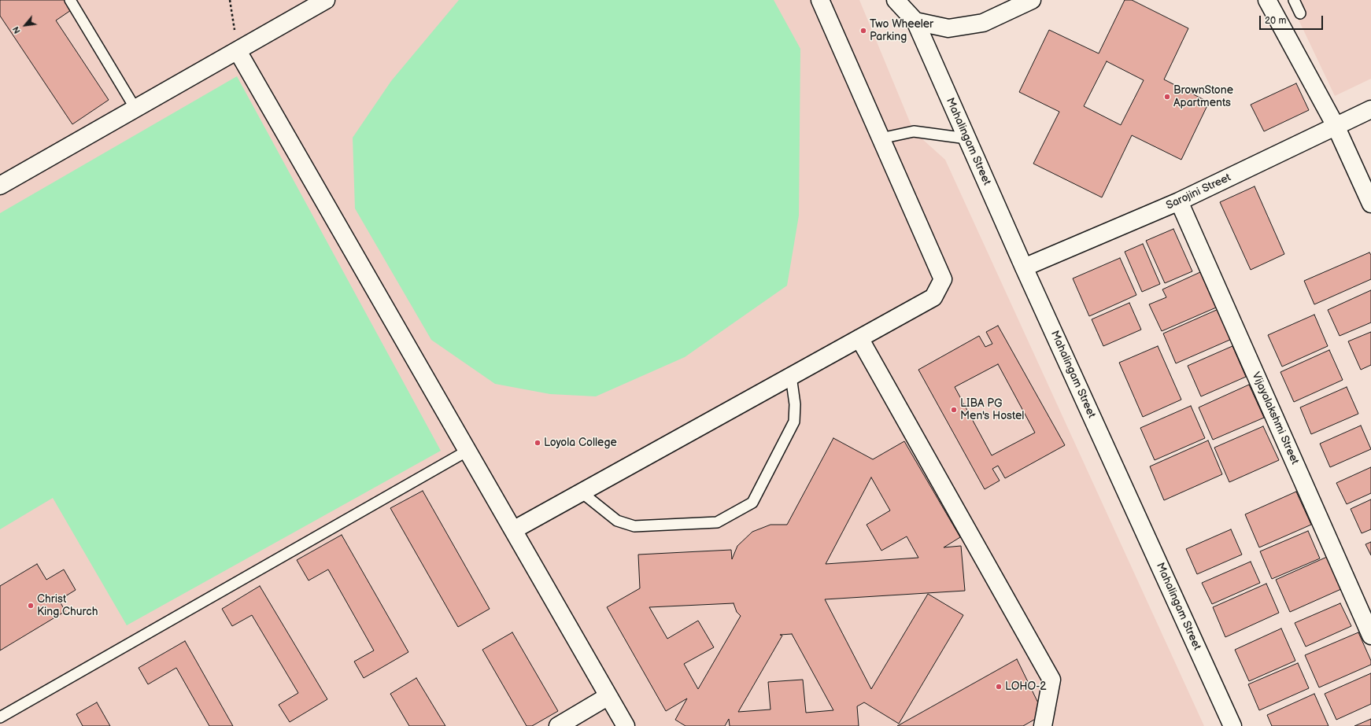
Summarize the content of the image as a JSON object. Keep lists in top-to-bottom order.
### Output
{
  "streets": {
    "street": ["Mahalingam Street", "Sarojini Street", "Vijayalakshmi Street"]
  },
  "crossings": [
    ["Mahalingam Street", "Sarojini Street"],
    ["Sarojini Street", "Vijayalakshmi Street"]
  ],
  "places": [
    "Two Wheeler Parking",
    "BrownStone Apartments",
    "LIBA PG Men's Hostel",
    "Loyola College",
    "Christ King Church",
    "LOHO-2"
  ],
  "scale_bar": "20 m",
  "north": "bottom left"
}
